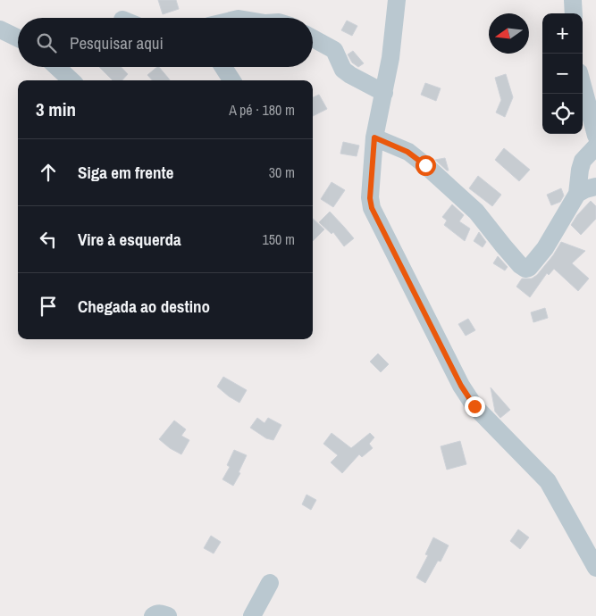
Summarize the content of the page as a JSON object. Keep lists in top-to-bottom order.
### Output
{
  "north": "left",
  "page": {
    "map_buttons": ["+", "−"],
    "search": "Pesquisar aqui",
    "heading": ["3 min", "A pé · 180 m"],
    "list": [
      ["Siga em frente", "30 m"],
      ["Vire à esquerda", "150 m"],
      "Chegada ao destino"
    ]
  }
}
